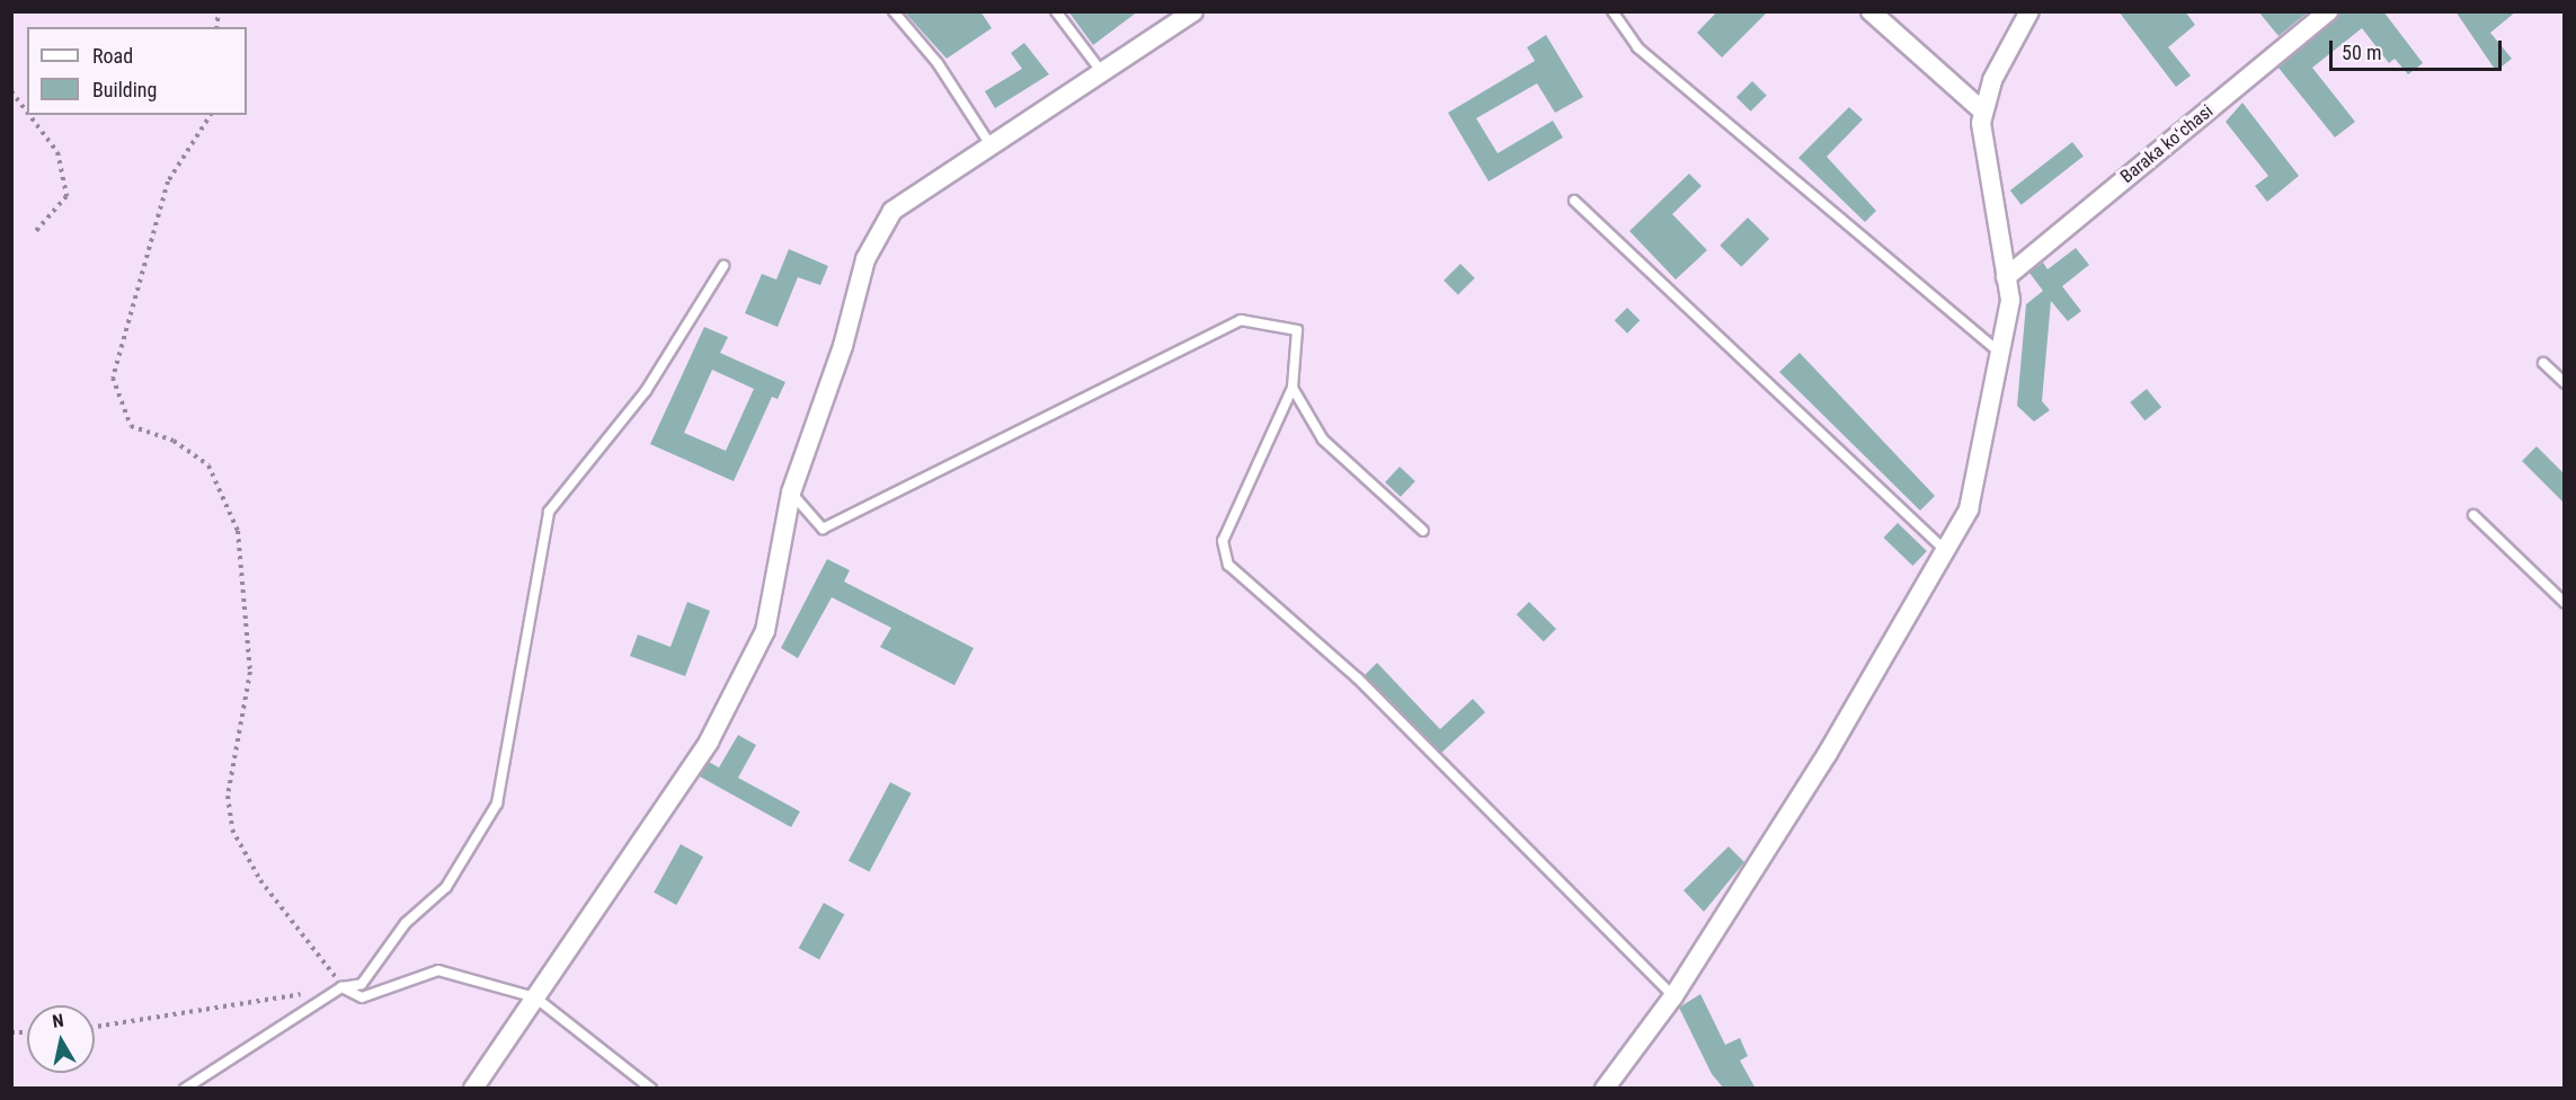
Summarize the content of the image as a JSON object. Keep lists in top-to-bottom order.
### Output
{
  "streets": {
    "street": ["Baraka koʻchasi"]
  },
  "legend": ["Road", "Building"],
  "scale_bar": "50 m",
  "north": "top"
}
